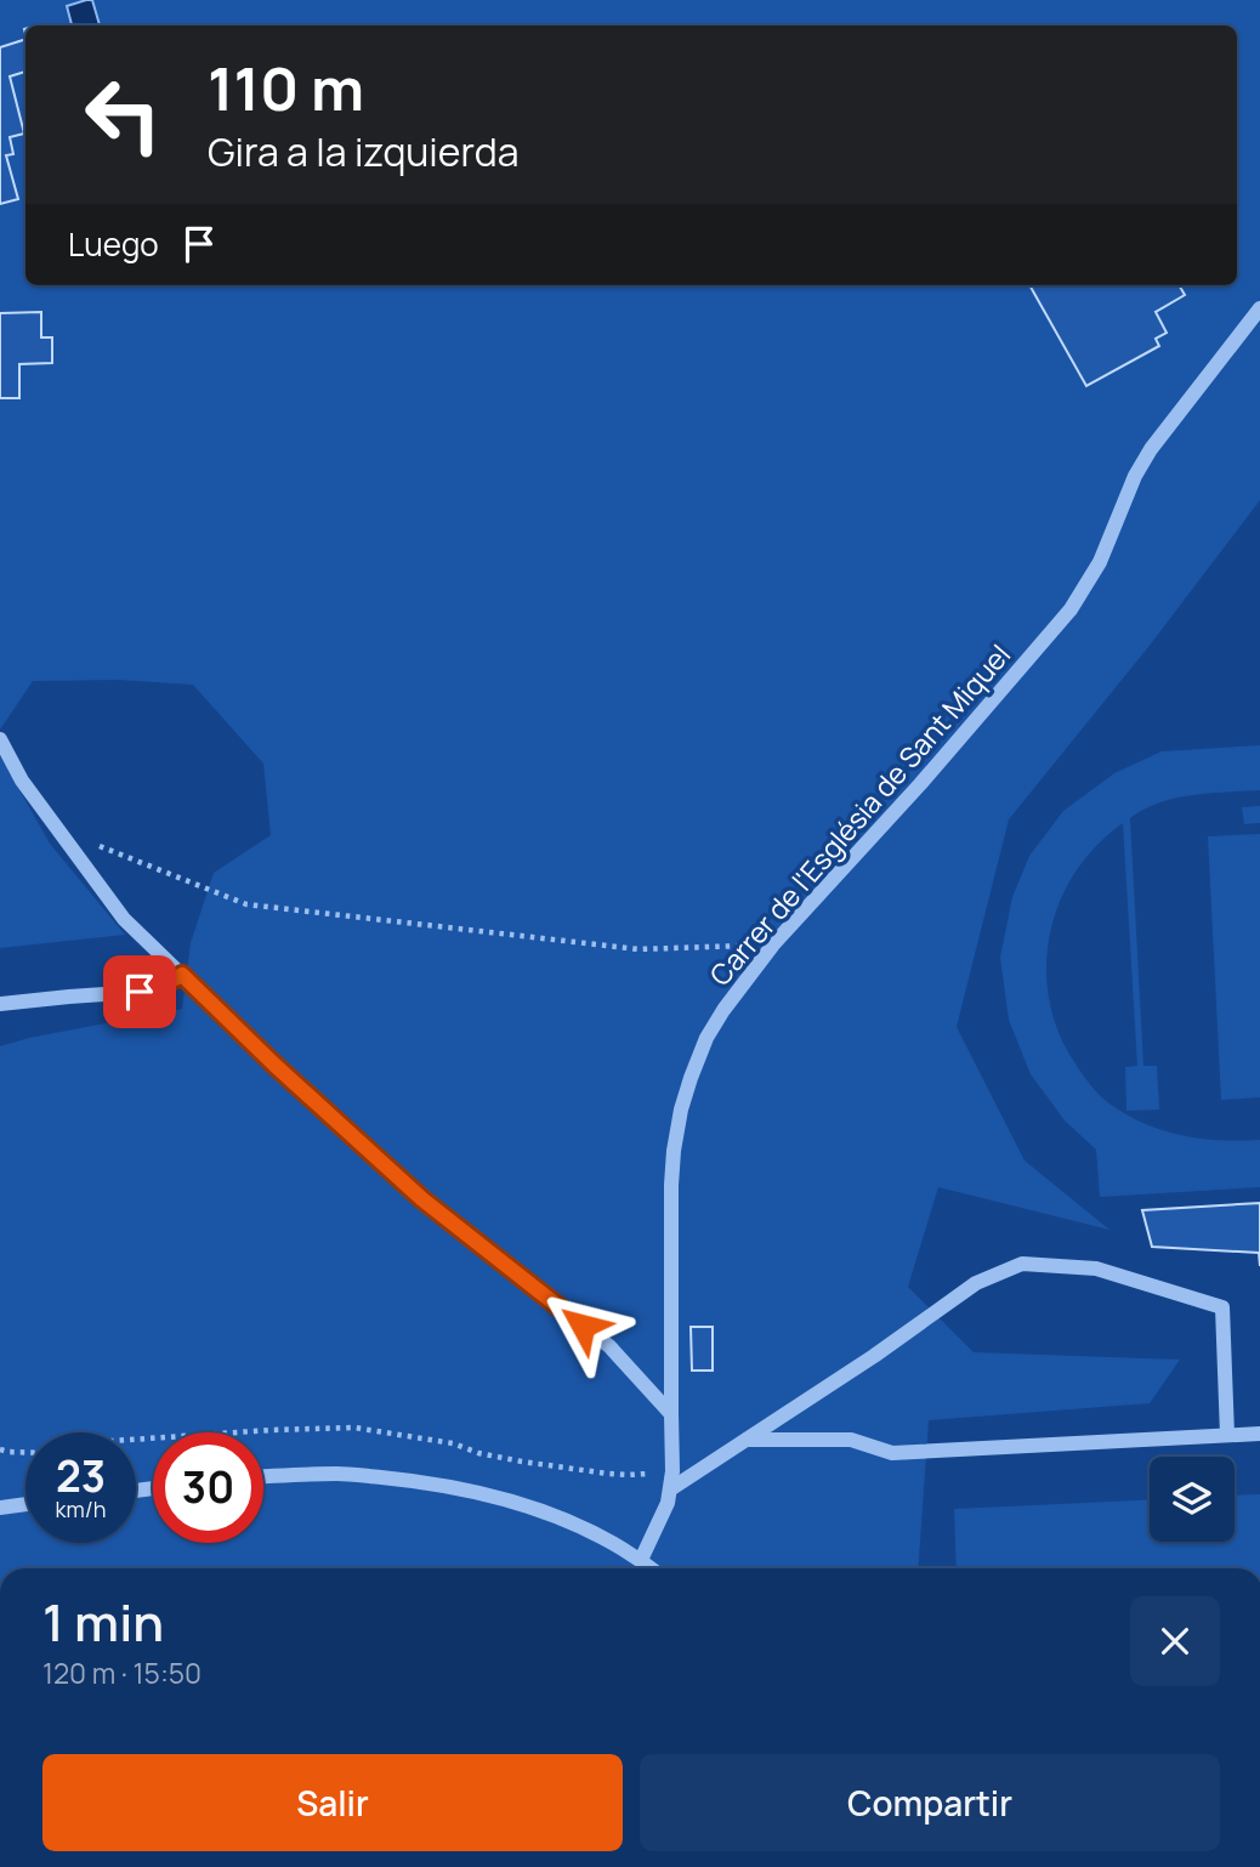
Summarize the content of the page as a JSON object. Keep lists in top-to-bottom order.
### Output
{
  "streets": {
    "street": ["Carrer de l'Església de Sant Miquel"]
  },
  "page": {
    "turn": ["110 m", "Gira a la izquierda"],
    "then": "Luego",
    "speed": "23 km/h",
    "limit": "30",
    "heading": ["1 min", "120 m · 15:50"],
    "buttons": ["Salir", "Compartir"]
  }
}
